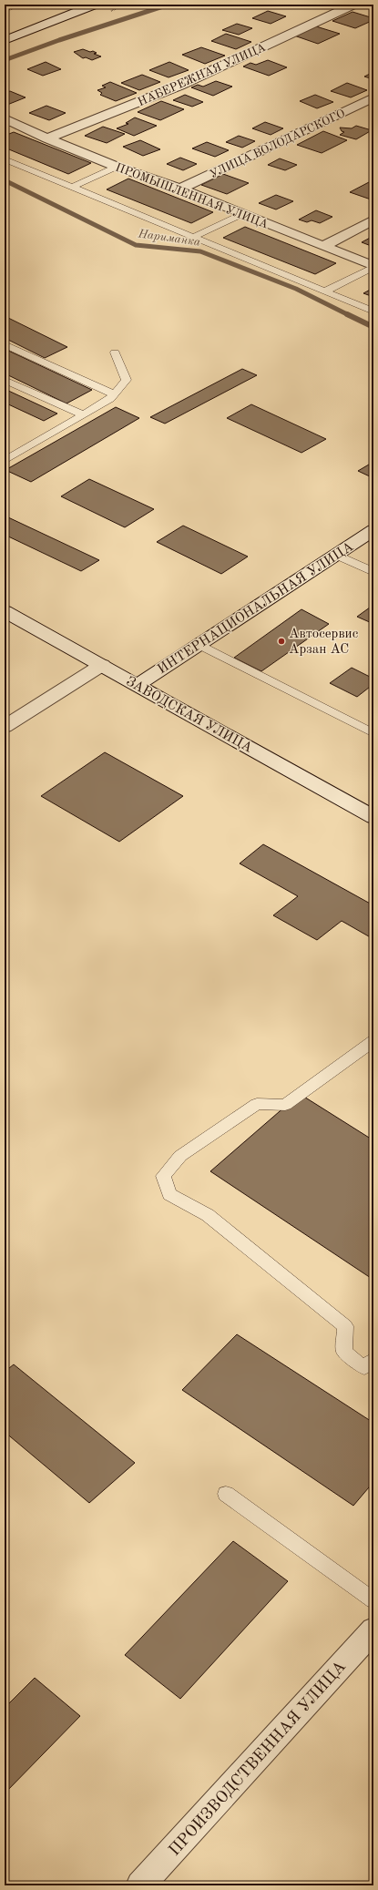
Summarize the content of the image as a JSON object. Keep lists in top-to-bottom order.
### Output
{
  "streets": {
    "street": [
      "НАБЕРЕЖНАЯ УЛИЦА",
      "УЛИЦА ВОЛОДАРСКОГО",
      "ПРОМЫШЛЕННАЯ УЛИЦА",
      "ИНТЕРНАЦИОНАЛЬНАЯ УЛИЦА",
      "ЗАВОДСКАЯ УЛИЦА",
      "ПРОИЗВОДСТВЕННАЯ УЛИЦА"
    ]
  },
  "crossings": [
    ["НАБЕРЕЖНАЯ УЛИЦА", "ПРОМЫШЛЕННАЯ УЛИЦА"],
    ["УЛИЦА ВОЛОДАРСКОГО", "ПРОМЫШЛЕННАЯ УЛИЦА"],
    ["ИНТЕРНАЦИОНАЛЬНАЯ УЛИЦА", "ЗАВОДСКАЯ УЛИЦА"]
  ],
  "water": ["Нариманка"],
  "places": ["Автосервис Арзан АС"]
}
